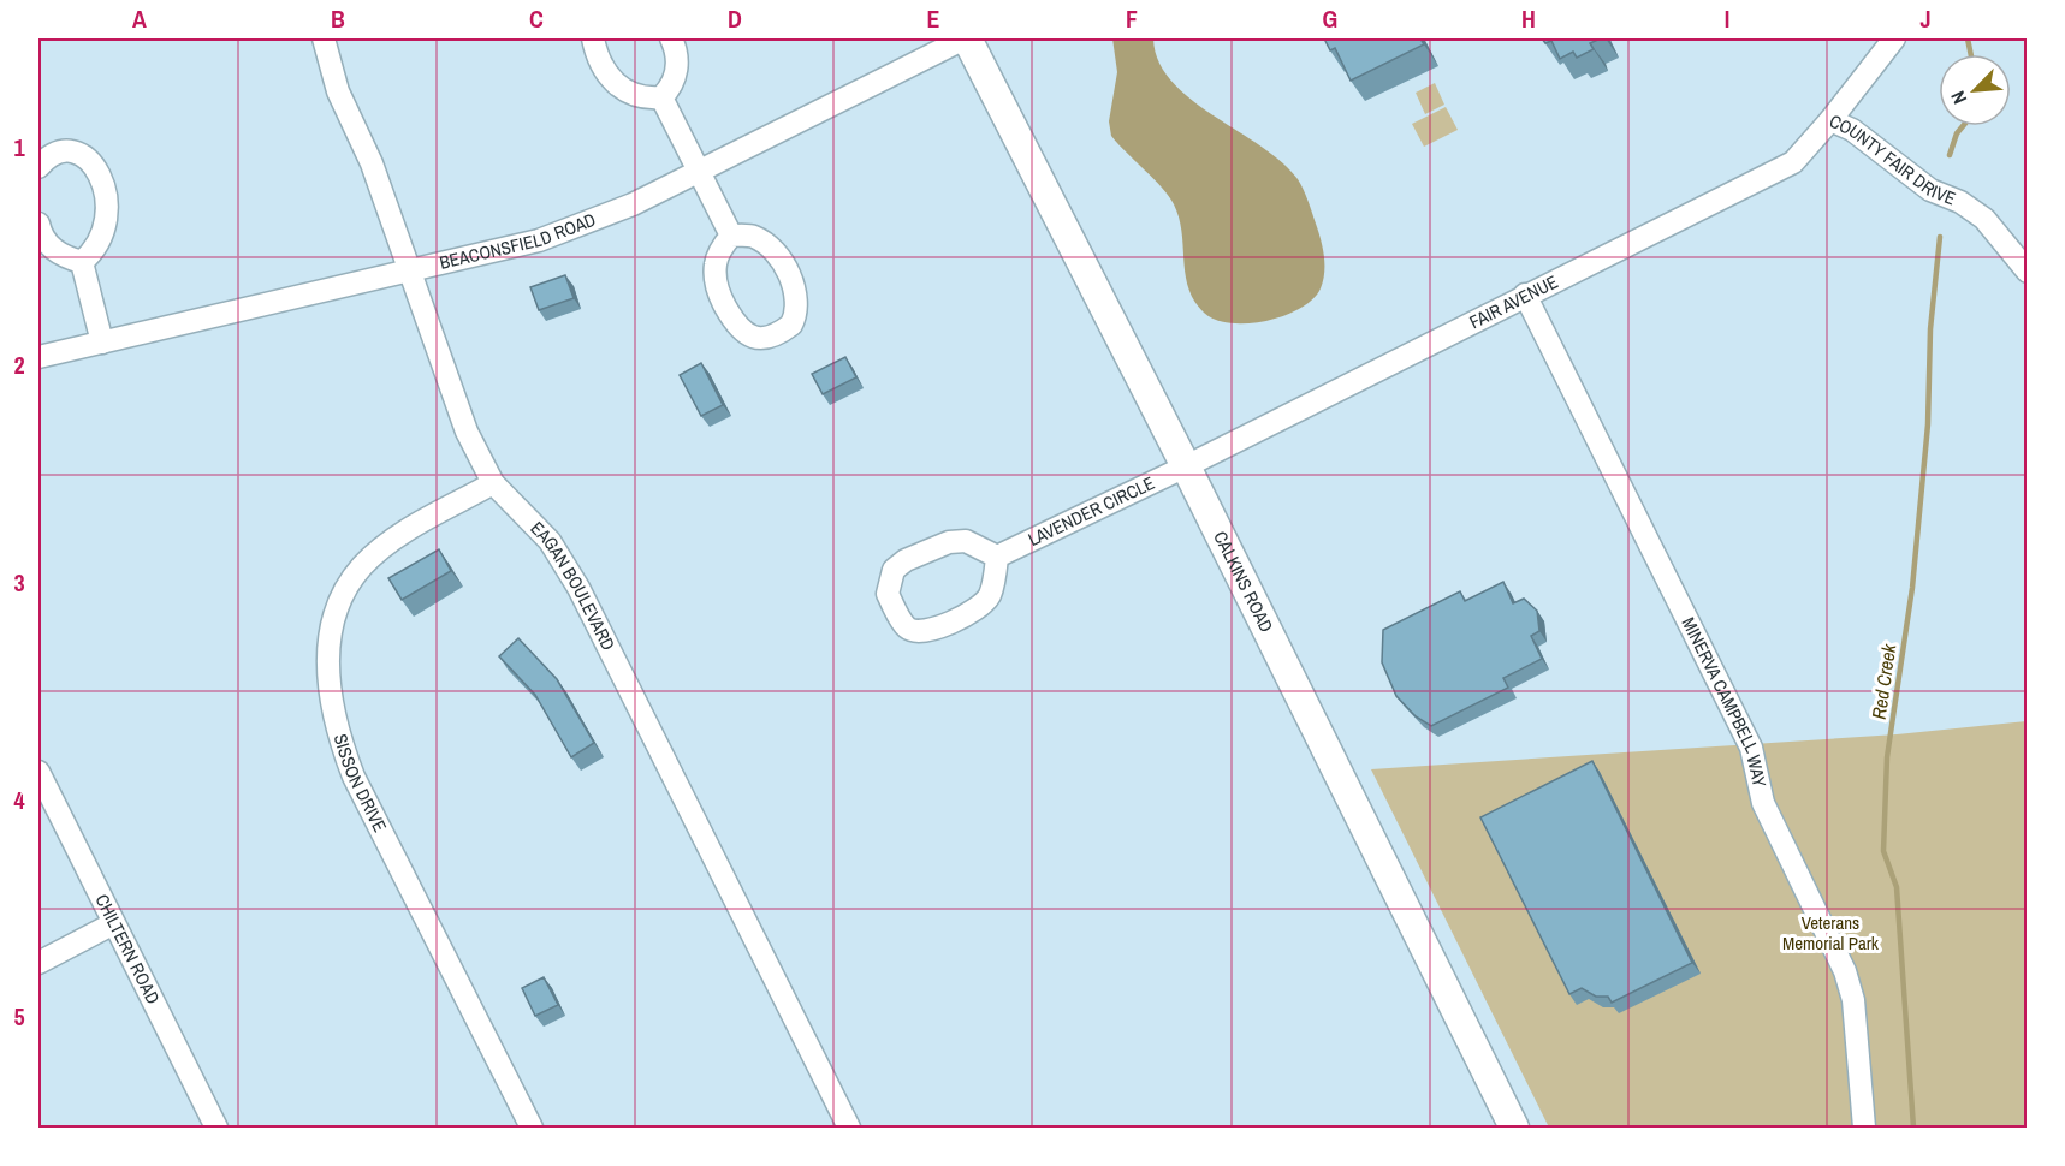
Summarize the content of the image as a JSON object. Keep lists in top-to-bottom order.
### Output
{
  "streets": {
    "main road": ["CALKINS ROAD"],
    "street": [
      "COUNTY FAIR DRIVE",
      "BEACONSFIELD ROAD",
      "FAIR AVENUE",
      "LAVENDER CIRCLE",
      "EAGAN BOULEVARD",
      "MINERVA CAMPBELL WAY",
      "SISSON DRIVE",
      "CHILTERN ROAD"
    ]
  },
  "crossings": [
    ["COUNTY FAIR DRIVE", "FAIR AVENUE"],
    ["BEACONSFIELD ROAD", "CALKINS ROAD"],
    ["BEACONSFIELD ROAD", "EAGAN BOULEVARD"],
    ["FAIR AVENUE", "LAVENDER CIRCLE"],
    ["FAIR AVENUE", "CALKINS ROAD"],
    ["FAIR AVENUE", "MINERVA CAMPBELL WAY"],
    ["LAVENDER CIRCLE", "CALKINS ROAD"],
    ["EAGAN BOULEVARD", "SISSON DRIVE"]
  ],
  "water": ["Red Creek"],
  "parks": ["Veterans Memorial Park"],
  "north": "bottom left",
  "grid": {
    "columns": [
      "A",
      "B",
      "C",
      "D",
      "E",
      "F",
      "G",
      "H",
      "I",
      "J"
    ],
    "rows": [
      "1",
      "2",
      "3",
      "4",
      "5"
    ]
  }
}
